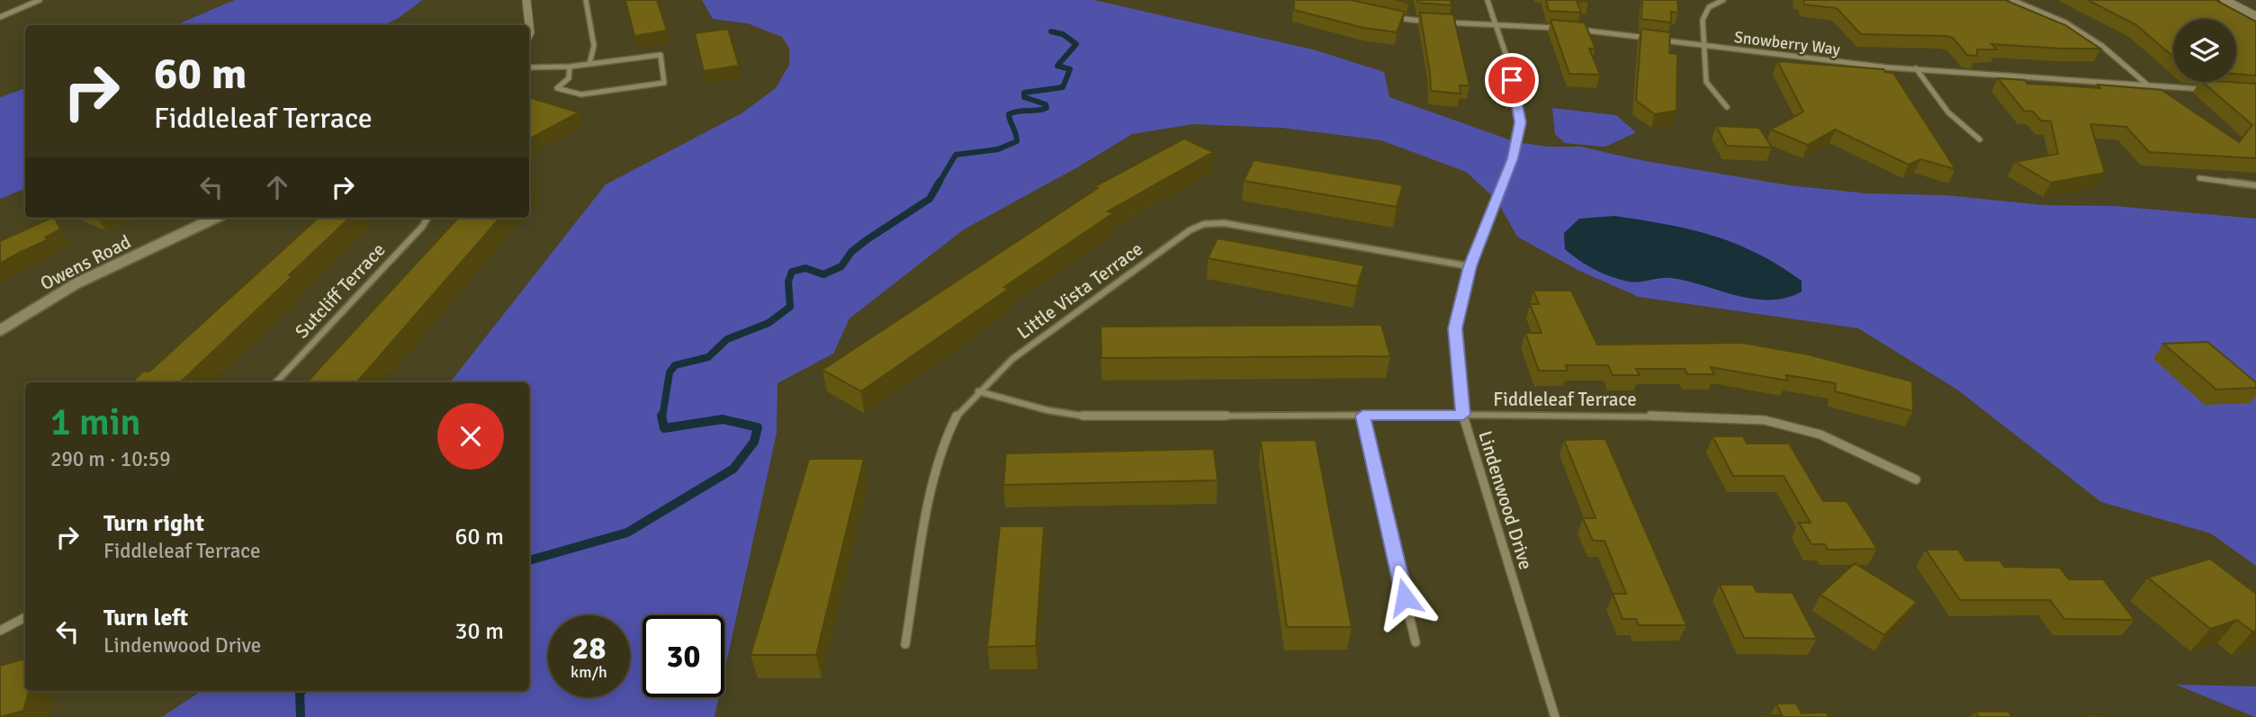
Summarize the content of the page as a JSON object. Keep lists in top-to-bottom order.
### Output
{
  "streets": {
    "street": [
      "Snowberry Way",
      "Owens Road",
      "Sutcliff Terrace",
      "Little Vista Terrace",
      "Fiddleleaf Terrace",
      "Lindenwood Drive"
    ]
  },
  "crossings": [
    ["Little Vista Terrace", "Fiddleleaf Terrace"],
    ["Little Vista Terrace", "Lindenwood Drive"],
    ["Fiddleleaf Terrace", "Lindenwood Drive"]
  ],
  "page": {
    "turn": ["60 m", "Fiddleleaf Terrace"],
    "heading": ["1 min", "290 m · 10:59"],
    "list": [
      {
        "name": "Turn right",
        "note": "Fiddleleaf Terrace",
        "value": "60 m"
      },
      {
        "name": "Turn left",
        "note": "Lindenwood Drive",
        "value": "30 m"
      }
    ],
    "speed": "28 km/h",
    "limit": "30"
  }
}
